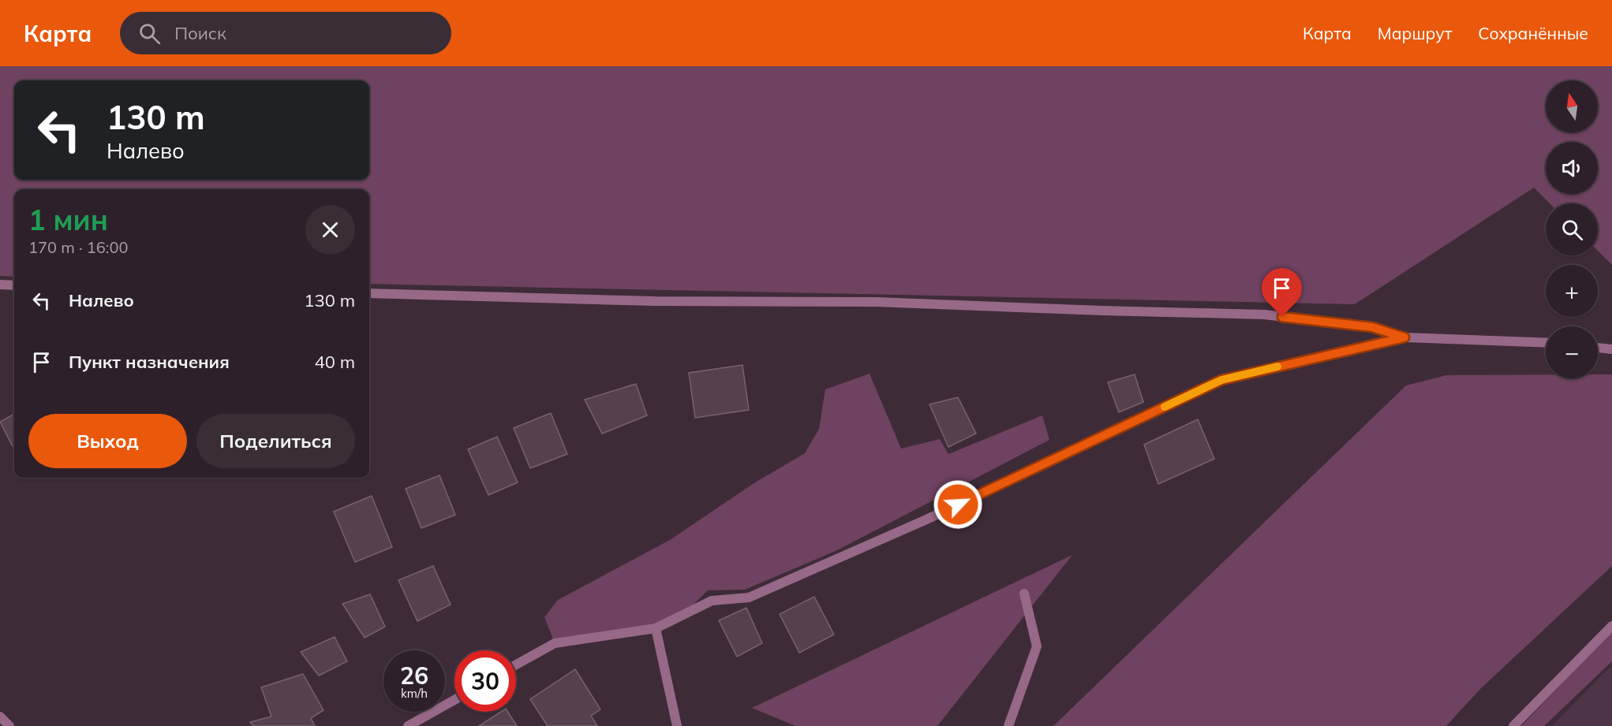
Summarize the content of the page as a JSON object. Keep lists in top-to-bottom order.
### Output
{
  "north": "top",
  "page": {
    "header": "Карта",
    "search": "Поиск",
    "nav": ["Карта", "Маршрут", "Сохранённые"],
    "map_buttons": ["+", "−"],
    "turn": ["130 m", "Налево"],
    "heading": ["1 мин", "170 m · 16:00"],
    "list": [
      {
        "name": "Налево",
        "value": "130 m"
      },
      {
        "name": "Пункт назначения",
        "value": "40 m"
      }
    ],
    "buttons": ["Выход", "Поделиться"],
    "speed": "26 km/h",
    "limit": "30"
  }
}
